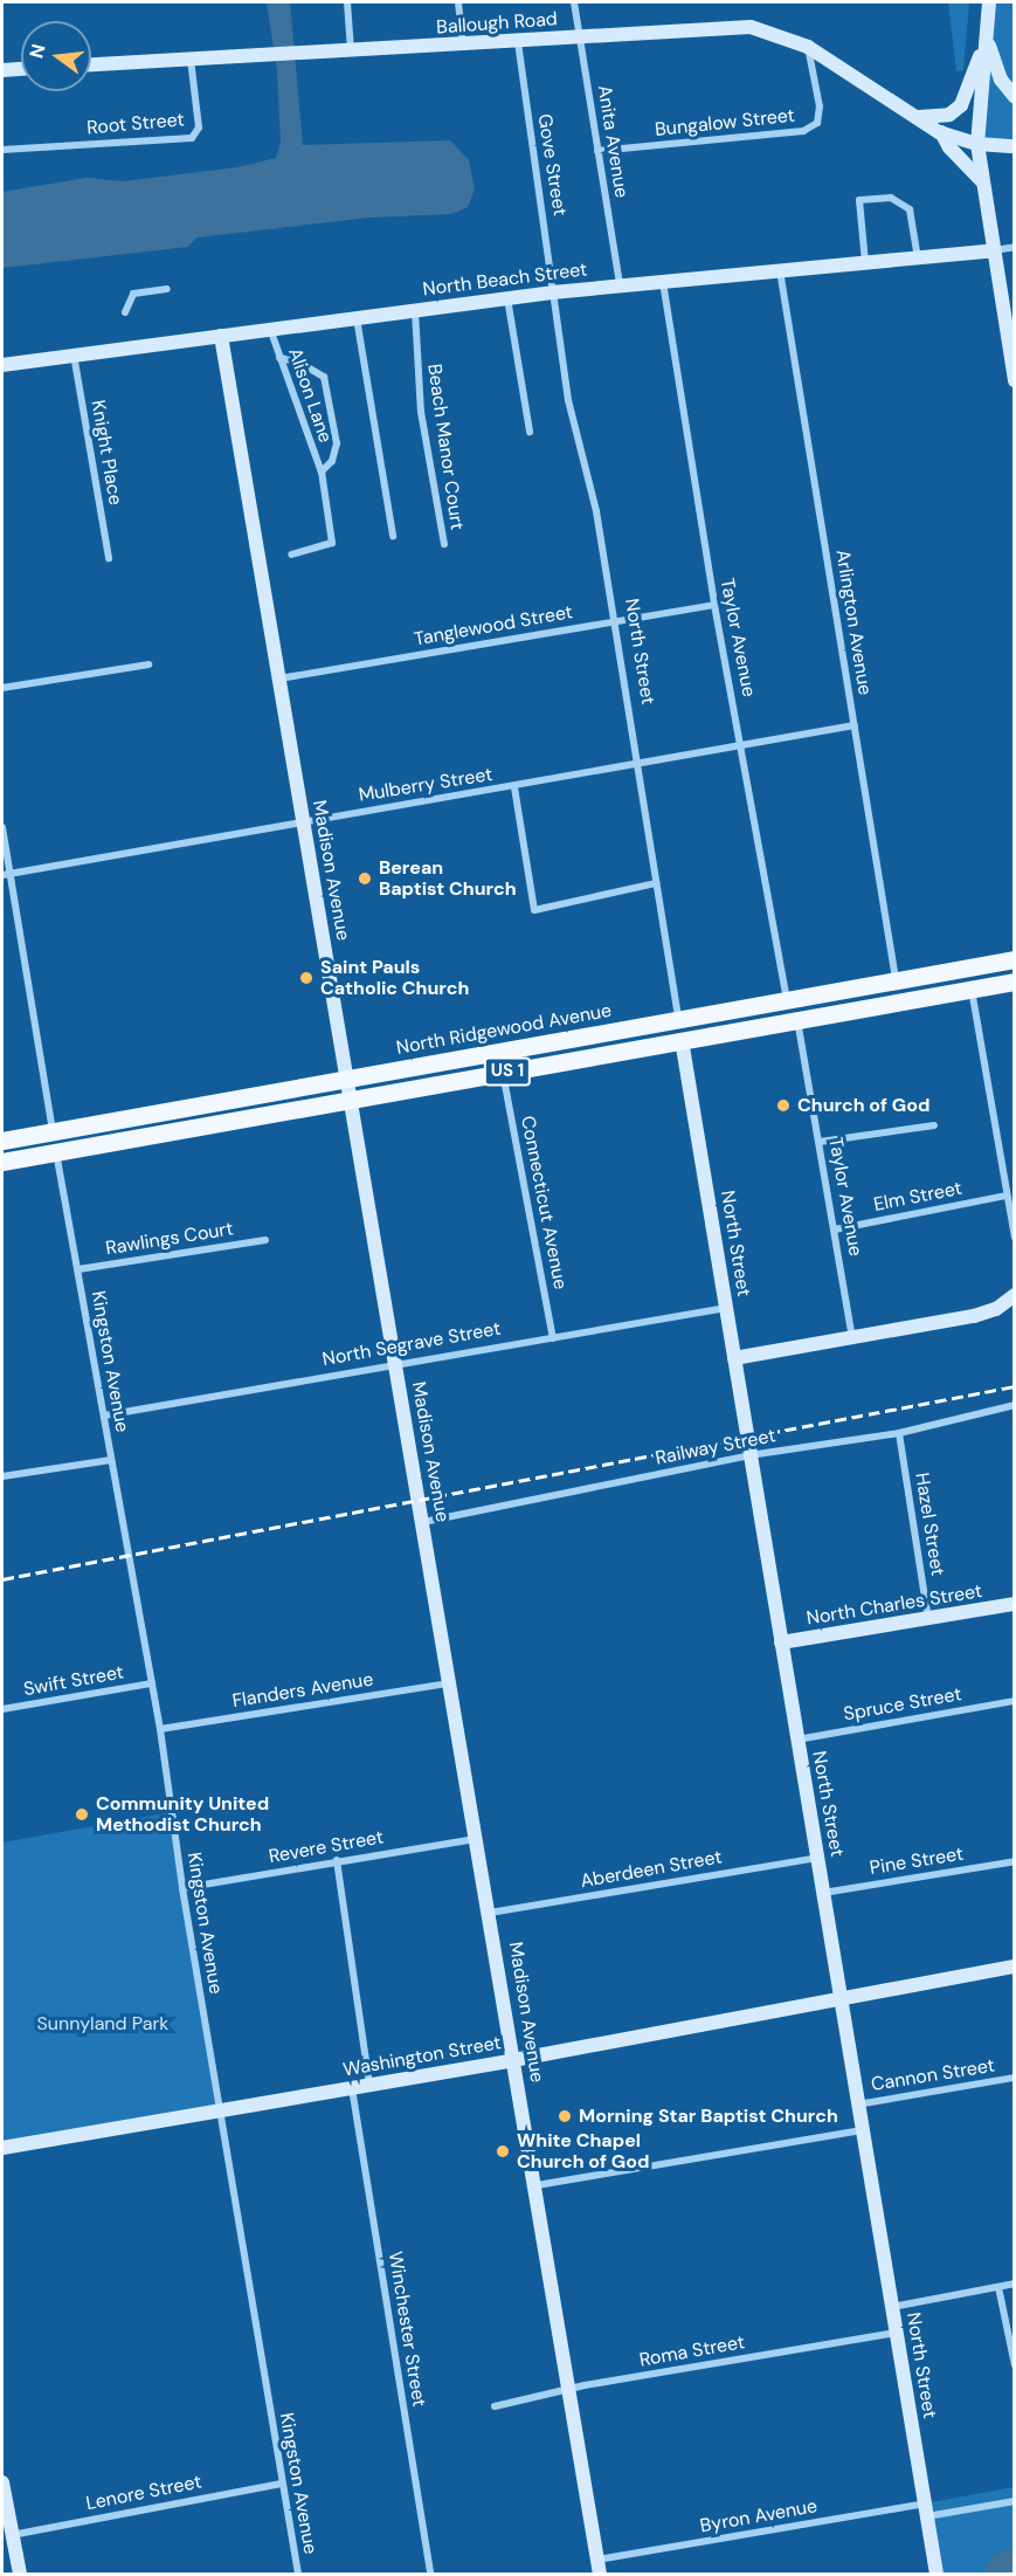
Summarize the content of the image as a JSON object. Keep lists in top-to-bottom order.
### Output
{
  "streets": {
    "main road": ["North Ridgewood Avenue", "US 1"],
    "street": [
      "Ballough Road",
      "Bungalow Street",
      "Root Street",
      "Anita Avenue",
      "Gove Street",
      "North Beach Street",
      "Alison Lane",
      "Beach Manor Court",
      "Knight Place",
      "Arlington Avenue",
      "Tanglewood Street",
      "Taylor Avenue",
      "North Street",
      "Mulberry Street",
      "Madison Avenue",
      "Elm Street",
      "Connecticut Avenue",
      "Rawlings Court",
      "North Segrave Street",
      "Kingston Avenue",
      "Railway Street",
      "Hazel Street",
      "North Charles Street",
      "Swift Street",
      "Flanders Avenue",
      "Spruce Street",
      "Revere Street",
      "Pine Street",
      "Aberdeen Street",
      "Washington Street",
      "Cannon Street",
      "Winchester Street",
      "Roma Street",
      "Lenore Street",
      "Byron Avenue"
    ]
  },
  "crossings": [
    ["Ballough Road", "Bungalow Street"],
    ["Ballough Road", "Root Street"],
    ["Ballough Road", "Anita Avenue"],
    ["Ballough Road", "Gove Street"],
    ["Bungalow Street", "Anita Avenue"],
    ["Anita Avenue", "North Beach Street"],
    ["Gove Street", "North Beach Street"],
    ["Gove Street", "North Street"],
    ["North Beach Street", "Alison Lane"],
    ["North Beach Street", "Beach Manor Court"],
    ["North Beach Street", "Knight Place"],
    ["North Beach Street", "Arlington Avenue"],
    ["North Beach Street", "Taylor Avenue"],
    ["North Beach Street", "North Street"],
    ["North Beach Street", "Madison Avenue"],
    ["Arlington Avenue", "Mulberry Street"],
    ["Arlington Avenue", "North Ridgewood Avenue"],
    ["Tanglewood Street", "Taylor Avenue"],
    ["Tanglewood Street", "North Street"],
    ["Tanglewood Street", "Madison Avenue"],
    ["Taylor Avenue", "Mulberry Street"],
    ["Taylor Avenue", "North Ridgewood Avenue"],
    ["Taylor Avenue", "US 1"],
    ["Taylor Avenue", "Elm Street"],
    ["North Street", "Mulberry Street"],
    ["North Street", "North Ridgewood Avenue"],
    ["North Street", "US 1"],
    ["North Street", "North Segrave Street"],
    ["North Street", "Railway Street"],
    ["North Street", "North Charles Street"],
    ["North Street", "Spruce Street"],
    ["North Street", "Pine Street"],
    ["North Street", "Aberdeen Street"],
    ["North Street", "Washington Street"],
    ["North Street", "Cannon Street"],
    ["North Street", "Roma Street"],
    ["North Street", "Byron Avenue"],
    ["Mulberry Street", "Madison Avenue"],
    ["Madison Avenue", "North Ridgewood Avenue"],
    ["Madison Avenue", "US 1"],
    ["Madison Avenue", "North Segrave Street"],
    ["Madison Avenue", "Railway Street"],
    ["Madison Avenue", "Flanders Avenue"],
    ["Madison Avenue", "Revere Street"],
    ["Madison Avenue", "Aberdeen Street"],
    ["Madison Avenue", "Washington Street"],
    ["Madison Avenue", "Roma Street"],
    ["Madison Avenue", "Byron Avenue"],
    ["US 1", "Connecticut Avenue"],
    ["US 1", "Kingston Avenue"],
    ["Connecticut Avenue", "North Segrave Street"],
    ["Rawlings Court", "Kingston Avenue"],
    ["North Segrave Street", "Kingston Avenue"],
    ["Kingston Avenue", "Swift Street"],
    ["Kingston Avenue", "Flanders Avenue"],
    ["Kingston Avenue", "Revere Street"],
    ["Kingston Avenue", "Washington Street"],
    ["Kingston Avenue", "Lenore Street"],
    ["Railway Street", "Hazel Street"],
    ["Hazel Street", "North Charles Street"],
    ["Washington Street", "Winchester Street"]
  ],
  "parks": ["Sunnyland Park"],
  "places": [
    "Berean Baptist Church",
    "Saint Pauls Catholic Church",
    "Church of God",
    "Community United Methodist Church",
    "Morning Star Baptist Church",
    "White Chapel Church of God"
  ],
  "north": "left"
}
